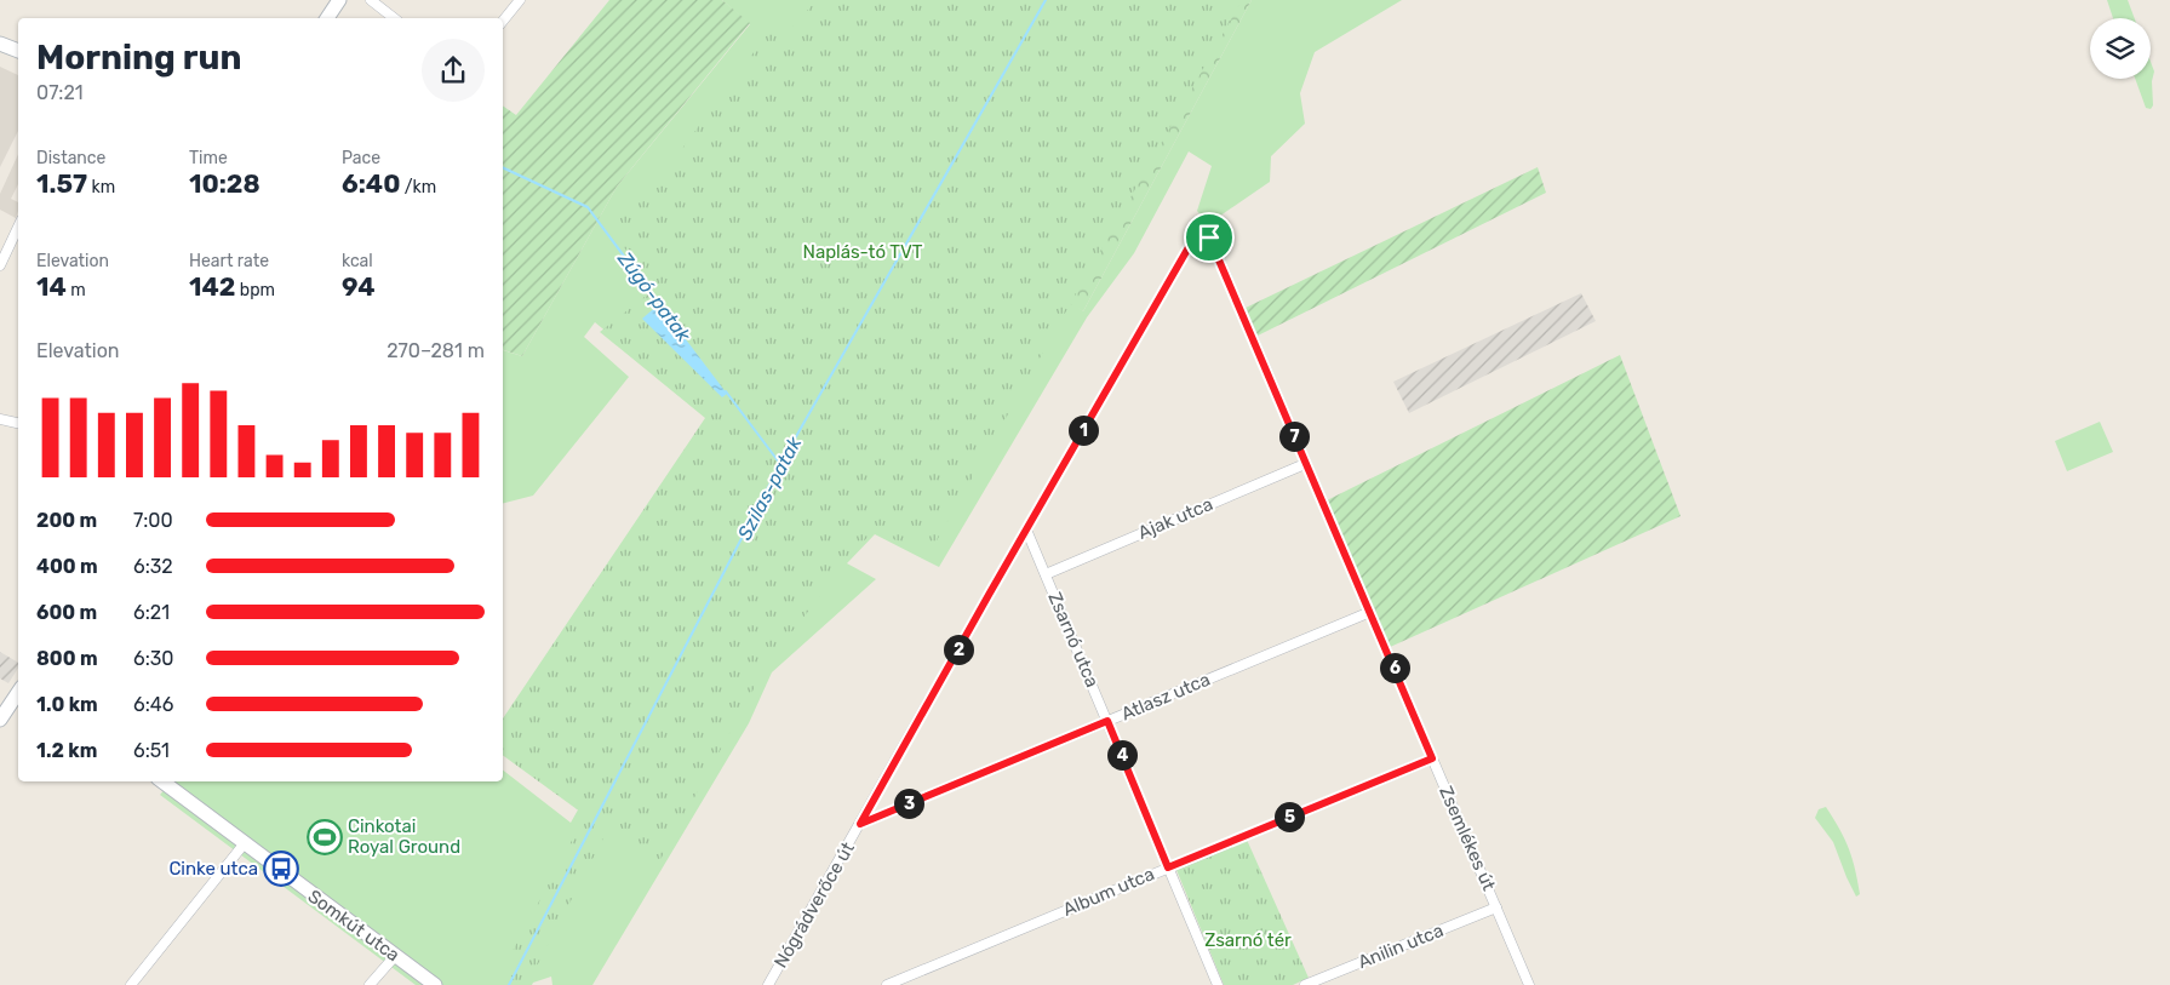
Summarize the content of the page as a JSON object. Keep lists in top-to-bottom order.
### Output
{
  "streets": {
    "street": [
      "Ajak utca",
      "Zsarnó utca",
      "Atlasz utca",
      "Zsemlékes út",
      "Album utca",
      "Nógrádverőce út",
      "Somkút utca",
      "Anilin utca"
    ]
  },
  "crossings": [
    ["Ajak utca", "Zsarnó utca"],
    ["Ajak utca", "Zsemlékes út"],
    ["Zsarnó utca", "Atlasz utca"],
    ["Zsarnó utca", "Album utca"],
    ["Zsarnó utca", "Nógrádverőce út"],
    ["Atlasz utca", "Zsemlékes út"],
    ["Atlasz utca", "Nógrádverőce út"],
    ["Zsemlékes út", "Album utca"],
    ["Zsemlékes út", "Nógrádverőce út"],
    ["Zsemlékes út", "Anilin utca"]
  ],
  "water": ["Zúgó-patak", "Szilas-patak"],
  "parks": ["Naplás-tó TVT", "Zsarnó tér"],
  "places": {
    "sports": ["Cinkotai Royal Ground"],
    "bus stop": ["Cinke utca"]
  },
  "page": {
    "heading": ["Morning run", "07:21"],
    "stats": [
      ["Distance", "1.57 km"],
      ["Time", "10:28"],
      ["Pace", "6:40 /km"],
      ["Elevation", "14 m"],
      ["Heart rate", "142 bpm"],
      ["kcal", "94"]
    ],
    "chart": ["Elevation", "270–281 m"],
    "pins": [
      "1",
      "7",
      "2",
      "6",
      "4",
      "3",
      "5"
    ],
    "list": [
      {
        "name": "200 m",
        "note": "7:00"
      },
      {
        "name": "400 m",
        "note": "6:32"
      },
      {
        "name": "600 m",
        "note": "6:21"
      },
      {
        "name": "800 m",
        "note": "6:30"
      },
      {
        "name": "1.0 km",
        "note": "6:46"
      },
      {
        "name": "1.2 km",
        "note": "6:51"
      }
    ]
  }
}
